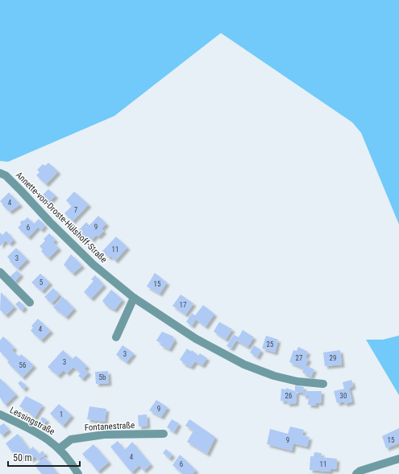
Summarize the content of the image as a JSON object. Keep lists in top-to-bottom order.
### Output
{
  "streets": {
    "street": ["Annette-von-Droste-Hülshoff-Straße", "Lessingstraße", "Fontanestraße"]
  },
  "crossings": [
    ["Lessingstraße", "Fontanestraße"]
  ],
  "house_numbers": [
    "4",
    "7",
    "9",
    "6",
    "11",
    "3",
    "5",
    "15",
    "17",
    "4",
    "25",
    "3",
    "27",
    "29",
    "3",
    "56",
    "5b",
    "26",
    "30",
    "9",
    "1",
    "9",
    "15",
    "4",
    "6",
    "11"
  ],
  "scale_bar": "50 m"
}
